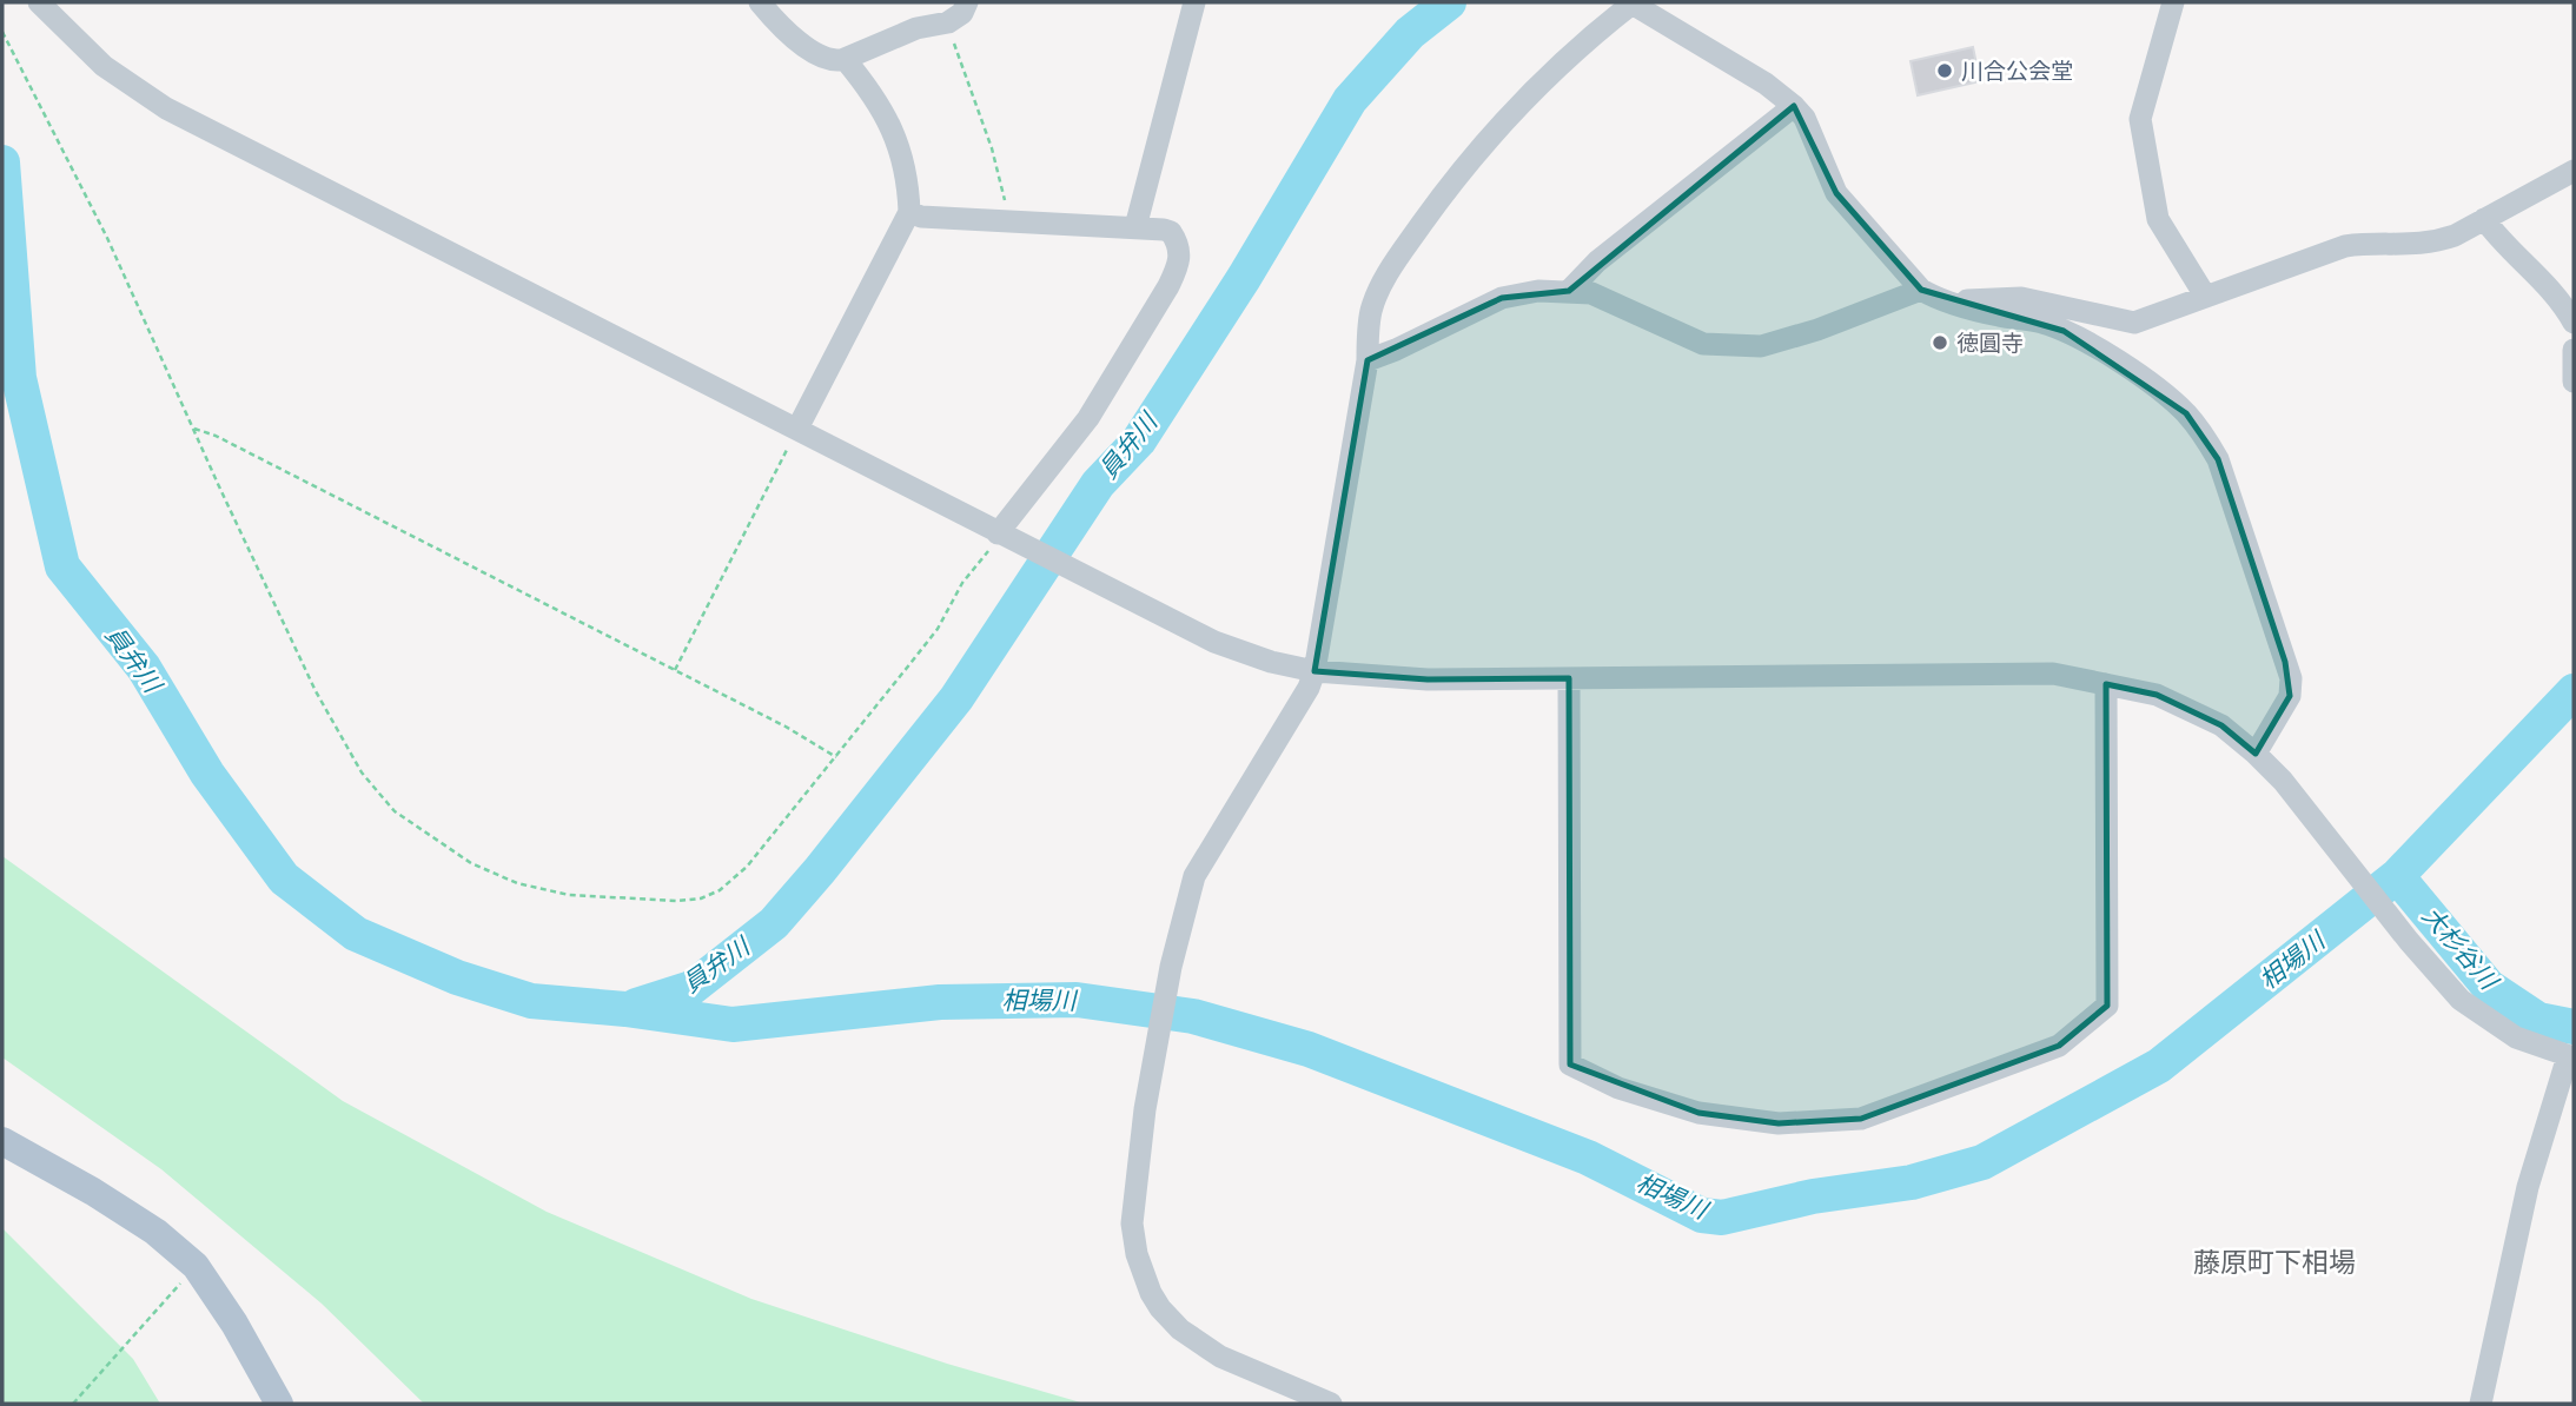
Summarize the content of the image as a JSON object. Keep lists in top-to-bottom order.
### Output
{
  "districts": ["藤原町下相場"],
  "water": ["員弁川", "大杉谷川", "相場川"],
  "places": ["川合公会堂", "徳圓寺"]
}
